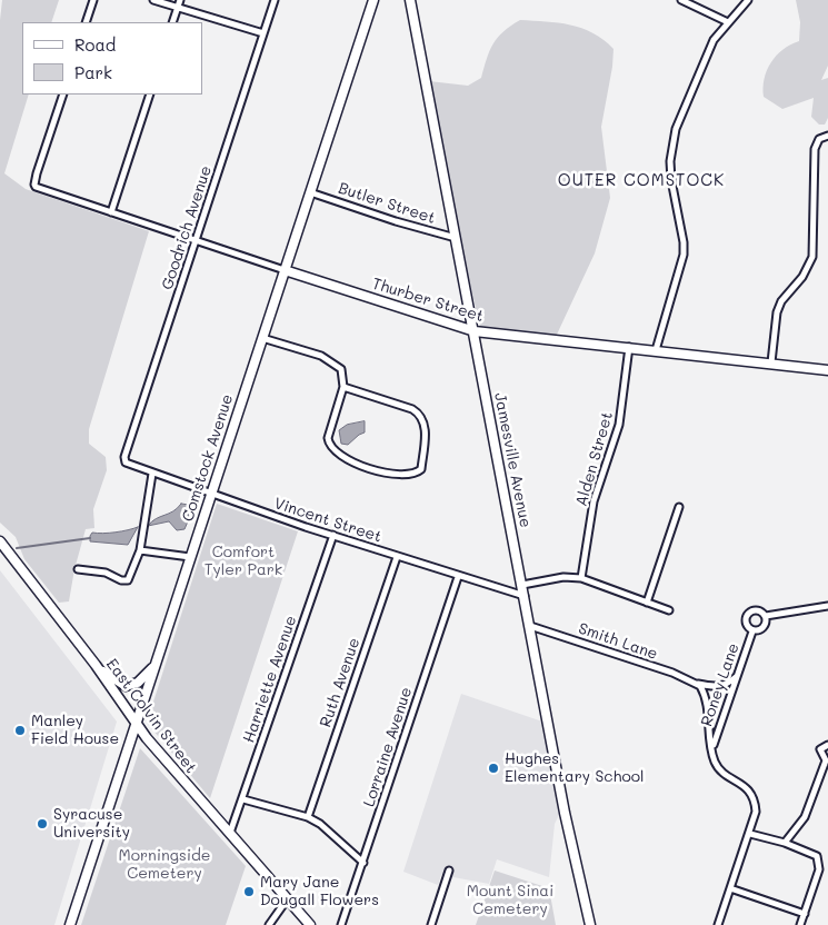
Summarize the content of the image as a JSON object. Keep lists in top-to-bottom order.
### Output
{
  "streets": {
    "street": [
      "Butler Street",
      "Goodrich Avenue",
      "Thurber Street",
      "Comstock Avenue",
      "Alden Street",
      "Jamesville Avenue",
      "Vincent Street",
      "Smith Lane",
      "Harriette Avenue",
      "Ruth Avenue",
      "Roney Lane",
      "East Colvin Street",
      "Lorraine Avenue"
    ]
  },
  "crossings": [
    ["Butler Street", "Comstock Avenue"],
    ["Butler Street", "Jamesville Avenue"],
    ["Goodrich Avenue", "Thurber Street"],
    ["Goodrich Avenue", "Vincent Street"],
    ["Thurber Street", "Comstock Avenue"],
    ["Thurber Street", "Alden Street"],
    ["Thurber Street", "Jamesville Avenue"],
    ["Comstock Avenue", "Vincent Street"],
    ["Comstock Avenue", "East Colvin Street"],
    ["Jamesville Avenue", "Vincent Street"],
    ["Jamesville Avenue", "Smith Lane"],
    ["Vincent Street", "Harriette Avenue"],
    ["Vincent Street", "Ruth Avenue"],
    ["Vincent Street", "Lorraine Avenue"],
    ["Smith Lane", "Roney Lane"],
    ["Harriette Avenue", "East Colvin Street"]
  ],
  "districts": ["OUTER COMSTOCK"],
  "parks": ["Comfort Tyler Park", "Morningside Cemetery", "Mount Sinai Cemetery"],
  "places": [
    "Manley Field House",
    "Hughes Elementary School",
    "Syracuse University",
    "Mary Jane Dougall Flowers"
  ],
  "legend": ["Road", "Park"]
}
